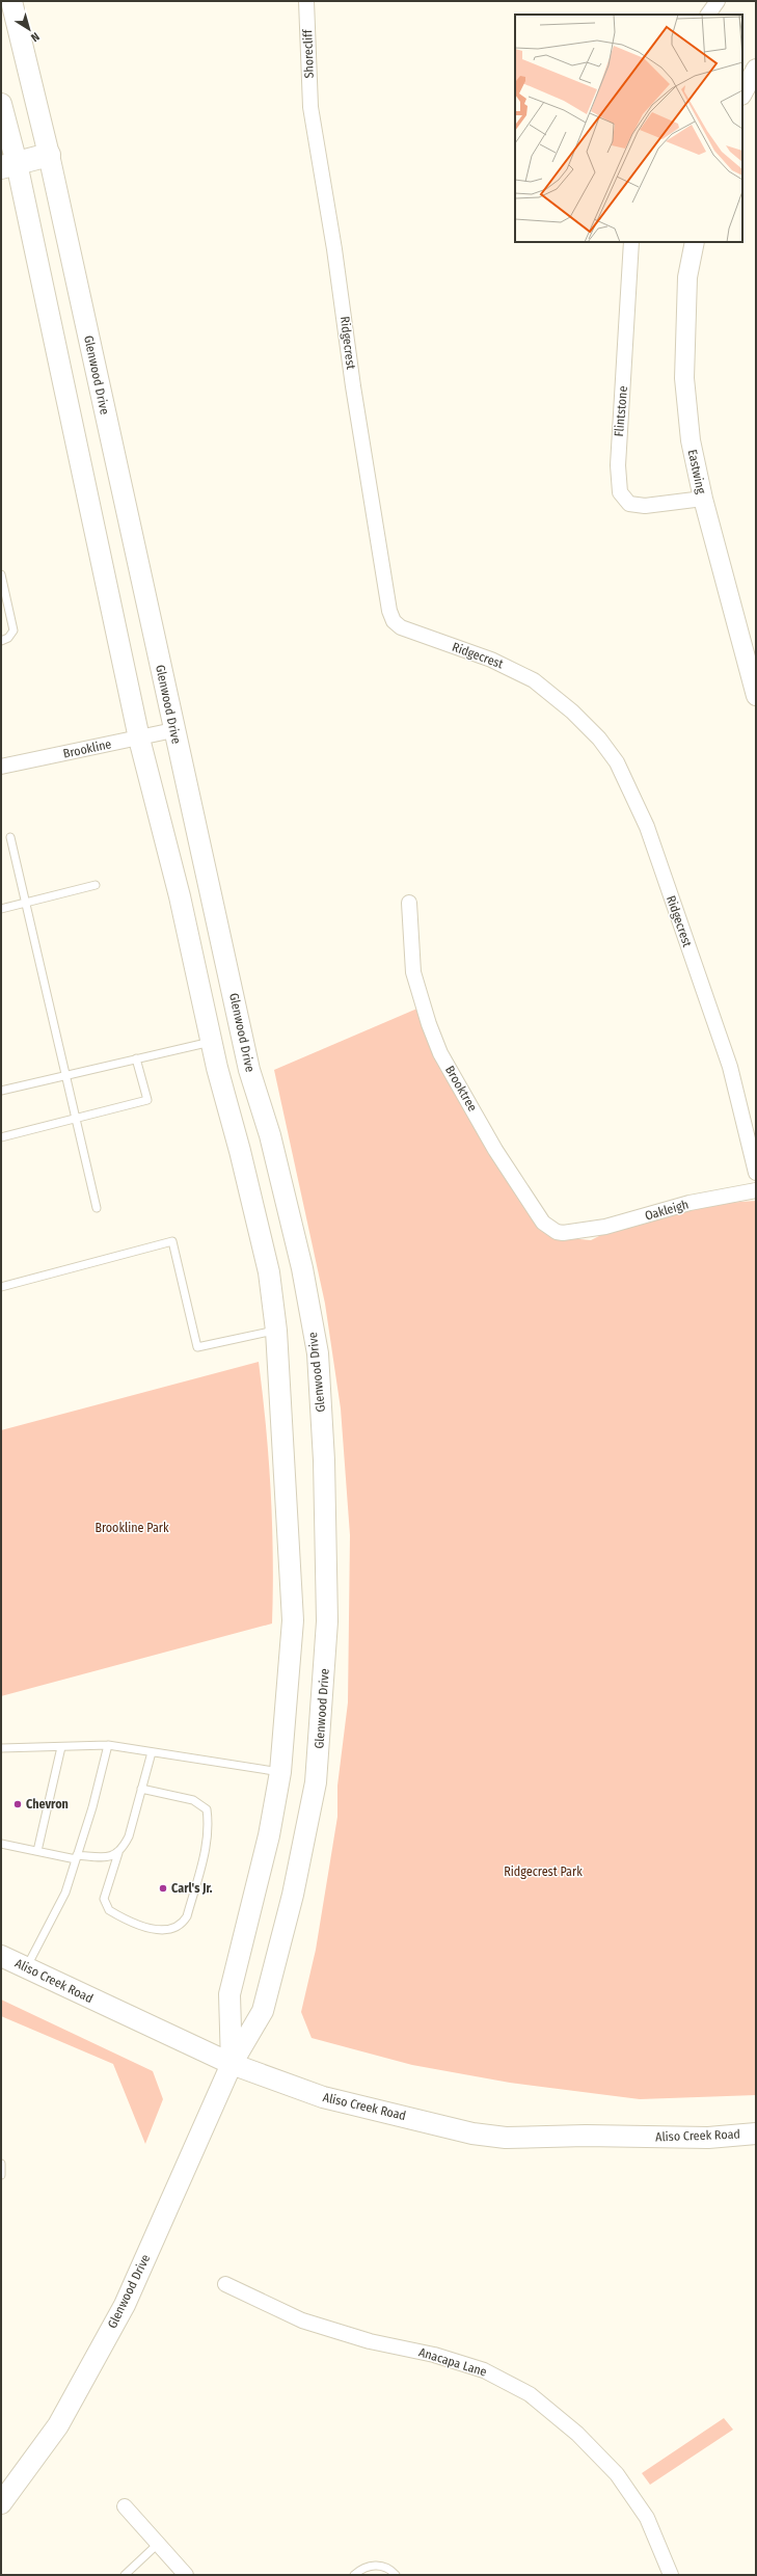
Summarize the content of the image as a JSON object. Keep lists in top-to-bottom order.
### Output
{
  "streets": {
    "main road": ["Glenwood Drive", "Aliso Creek Road"],
    "street": [
      "Shorecliff",
      "Ridgecrest",
      "Flintstone",
      "Eastwing",
      "Brookline",
      "Brooktree",
      "Oakleigh",
      "Anacapa Lane"
    ]
  },
  "crossings": [
    ["Shorecliff", "Ridgecrest"],
    ["Glenwood Drive", "Brookline"],
    ["Glenwood Drive", "Aliso Creek Road"],
    ["Flintstone", "Eastwing"],
    ["Brooktree", "Oakleigh"]
  ],
  "parks": ["Brookline Park", "Ridgecrest Park"],
  "places": ["Chevron", "Carl's Jr."],
  "north": "bottom right"
}
